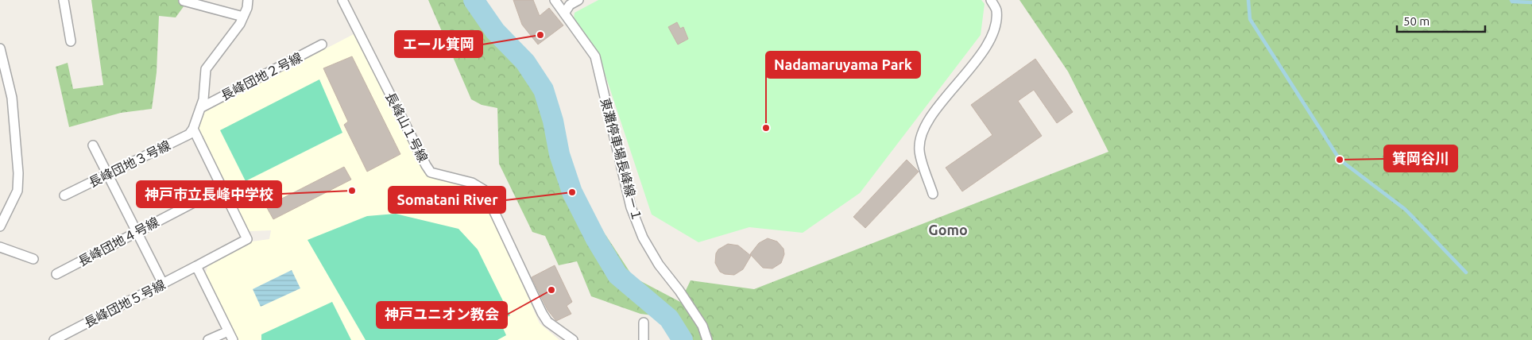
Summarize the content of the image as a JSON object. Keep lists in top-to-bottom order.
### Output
{
  "streets": {
    "street": [
      "長峰団地２号線",
      "長峰山１号線",
      "東灘停車場長峰線－１",
      "長峰団地３号線",
      "長峰団地４号線",
      "長峰団地５号線"
    ]
  },
  "crossings": [
    ["長峰団地４号線", "長峰団地５号線"]
  ],
  "districts": ["Gomo"],
  "places": [
    "エール箕岡",
    "Nadamaruyama Park",
    "箕岡谷川",
    "神戸市立長峰中学校",
    "Somatani River",
    "神戸ユニオン教会"
  ],
  "scale_bar": "50 m"
}
